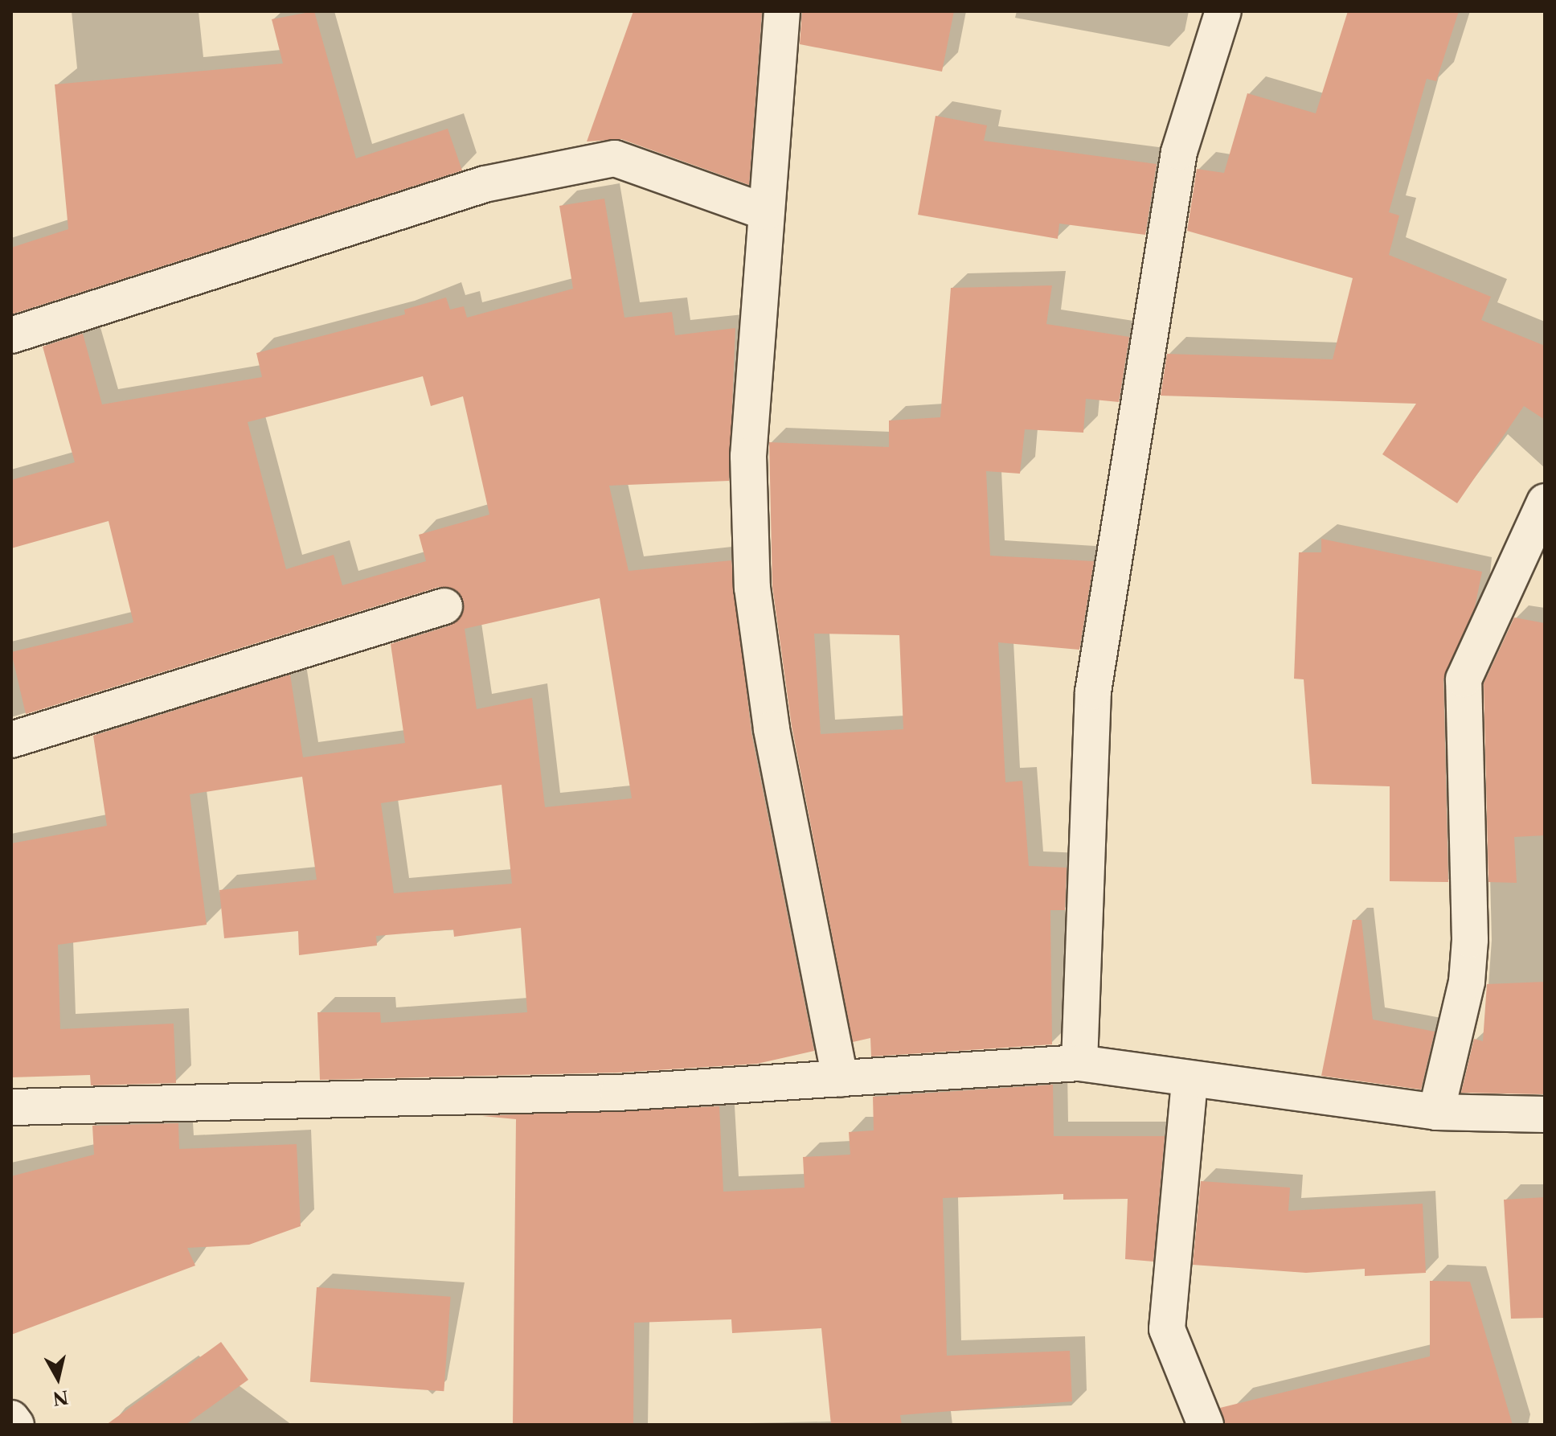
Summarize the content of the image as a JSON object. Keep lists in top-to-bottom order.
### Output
{
  "north": "bottom"
}
